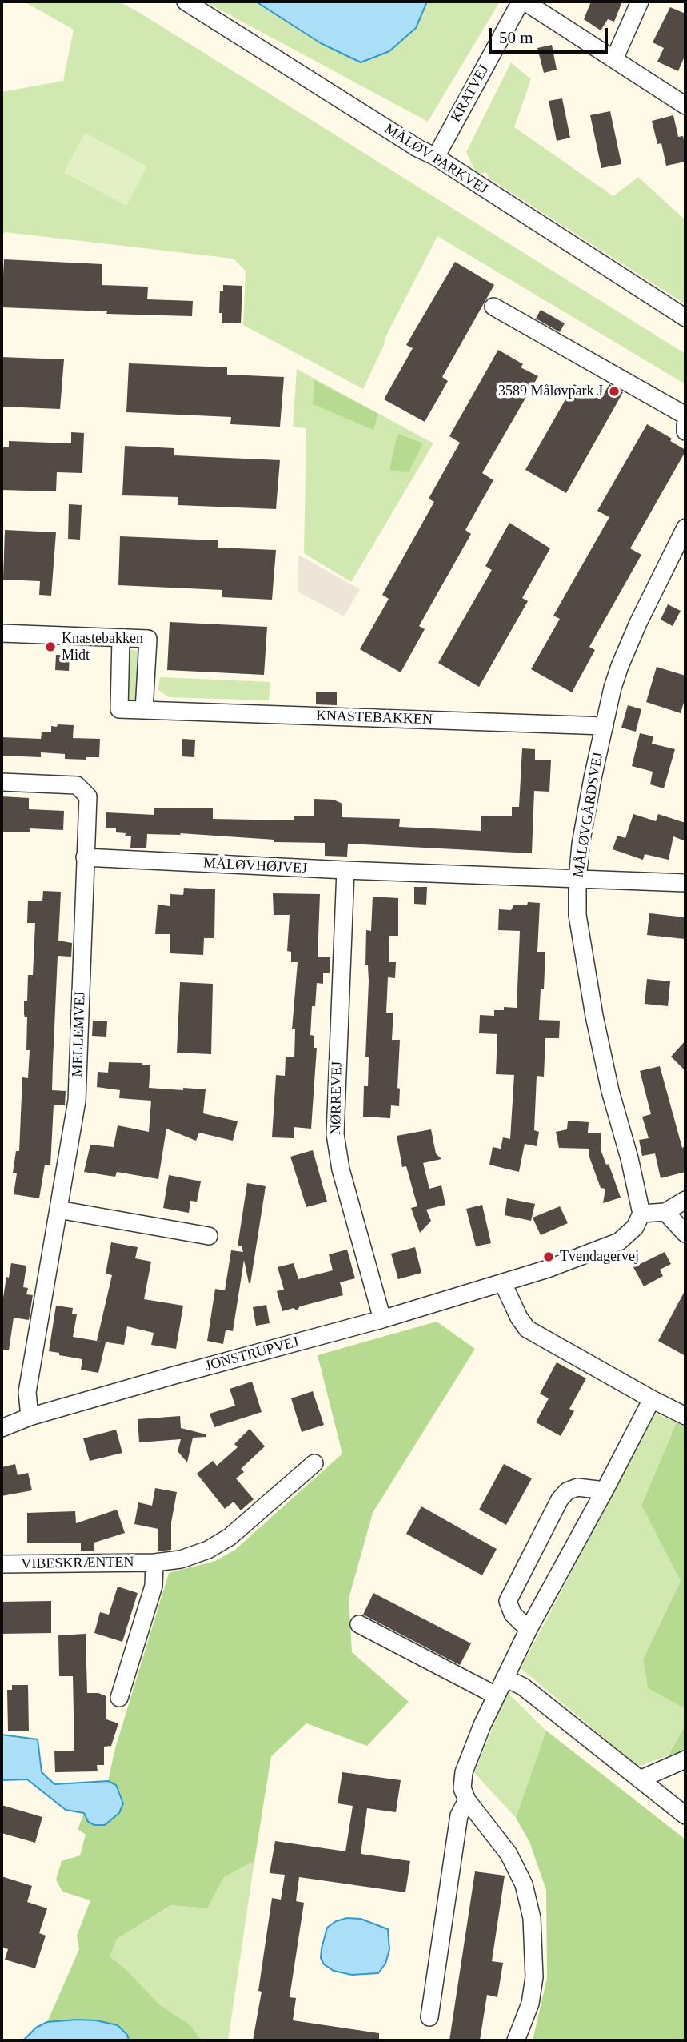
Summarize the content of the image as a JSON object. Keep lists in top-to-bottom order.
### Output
{
  "streets": {
    "street": [
      "KRATVEJ",
      "MÅLØV PARKVEJ",
      "KNASTEBAKKEN",
      "MÅLØVGÅRDSVEJ",
      "MÅLØVHØJVEJ",
      "MELLEMVEJ",
      "NØRREVEJ",
      "JONSTRUPVEJ",
      "VIBESKRÆNTEN"
    ]
  },
  "crossings": [
    ["KRATVEJ", "MÅLØV PARKVEJ"],
    ["KNASTEBAKKEN", "MÅLØVGÅRDSVEJ"],
    ["MÅLØVGÅRDSVEJ", "MÅLØVHØJVEJ"],
    ["MÅLØVGÅRDSVEJ", "JONSTRUPVEJ"],
    ["MÅLØVHØJVEJ", "MELLEMVEJ"],
    ["MÅLØVHØJVEJ", "NØRREVEJ"],
    ["MELLEMVEJ", "JONSTRUPVEJ"],
    ["NØRREVEJ", "JONSTRUPVEJ"]
  ],
  "places": ["3589 Måløvpark J", "Knastebakken Midt", "Tvendagervej"],
  "scale_bar": "50 m"
}
